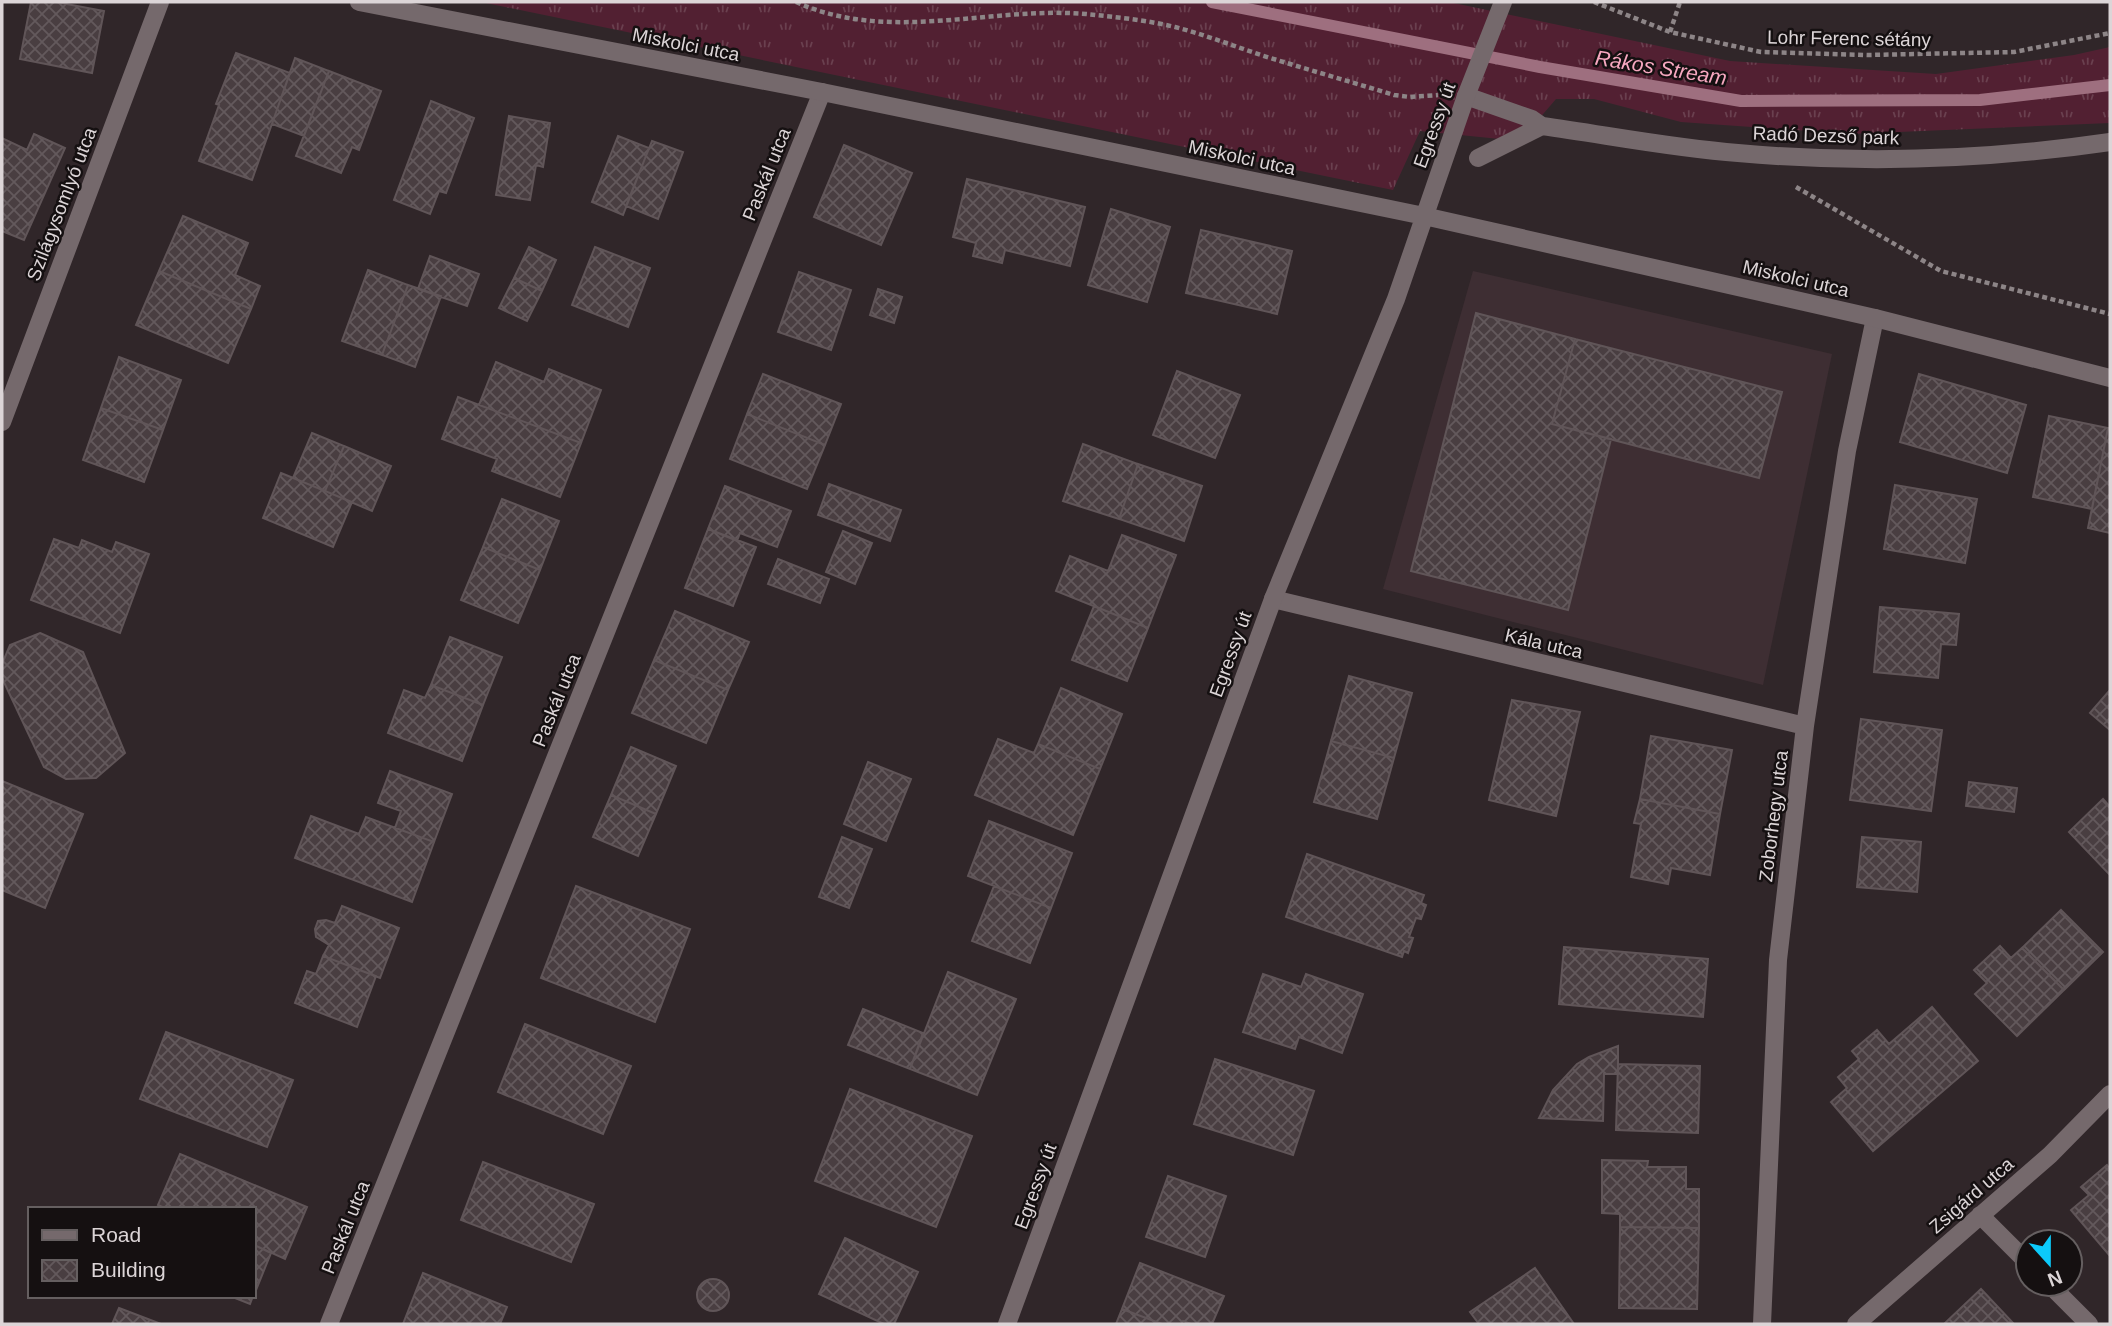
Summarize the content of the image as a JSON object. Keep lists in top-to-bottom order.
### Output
{
  "streets": {
    "street": [
      "Miskolci utca",
      "Egressy út",
      "Radó Dezső park",
      "Paskál utca",
      "Szilágysomlyó utca",
      "Kála utca",
      "Zoborhegy utca",
      "Zsigárd utca"
    ],
    "path": ["Lohr Ferenc sétány"]
  },
  "crossings": [
    ["Miskolci utca", "Egressy út"],
    ["Miskolci utca", "Paskál utca"],
    ["Miskolci utca", "Zoborhegy utca"],
    ["Egressy út", "Radó Dezső park"],
    ["Egressy út", "Kála utca"],
    ["Kála utca", "Zoborhegy utca"]
  ],
  "water": ["Rákos Stream"],
  "legend": ["Road", "Building"],
  "north": "bottom"
}
